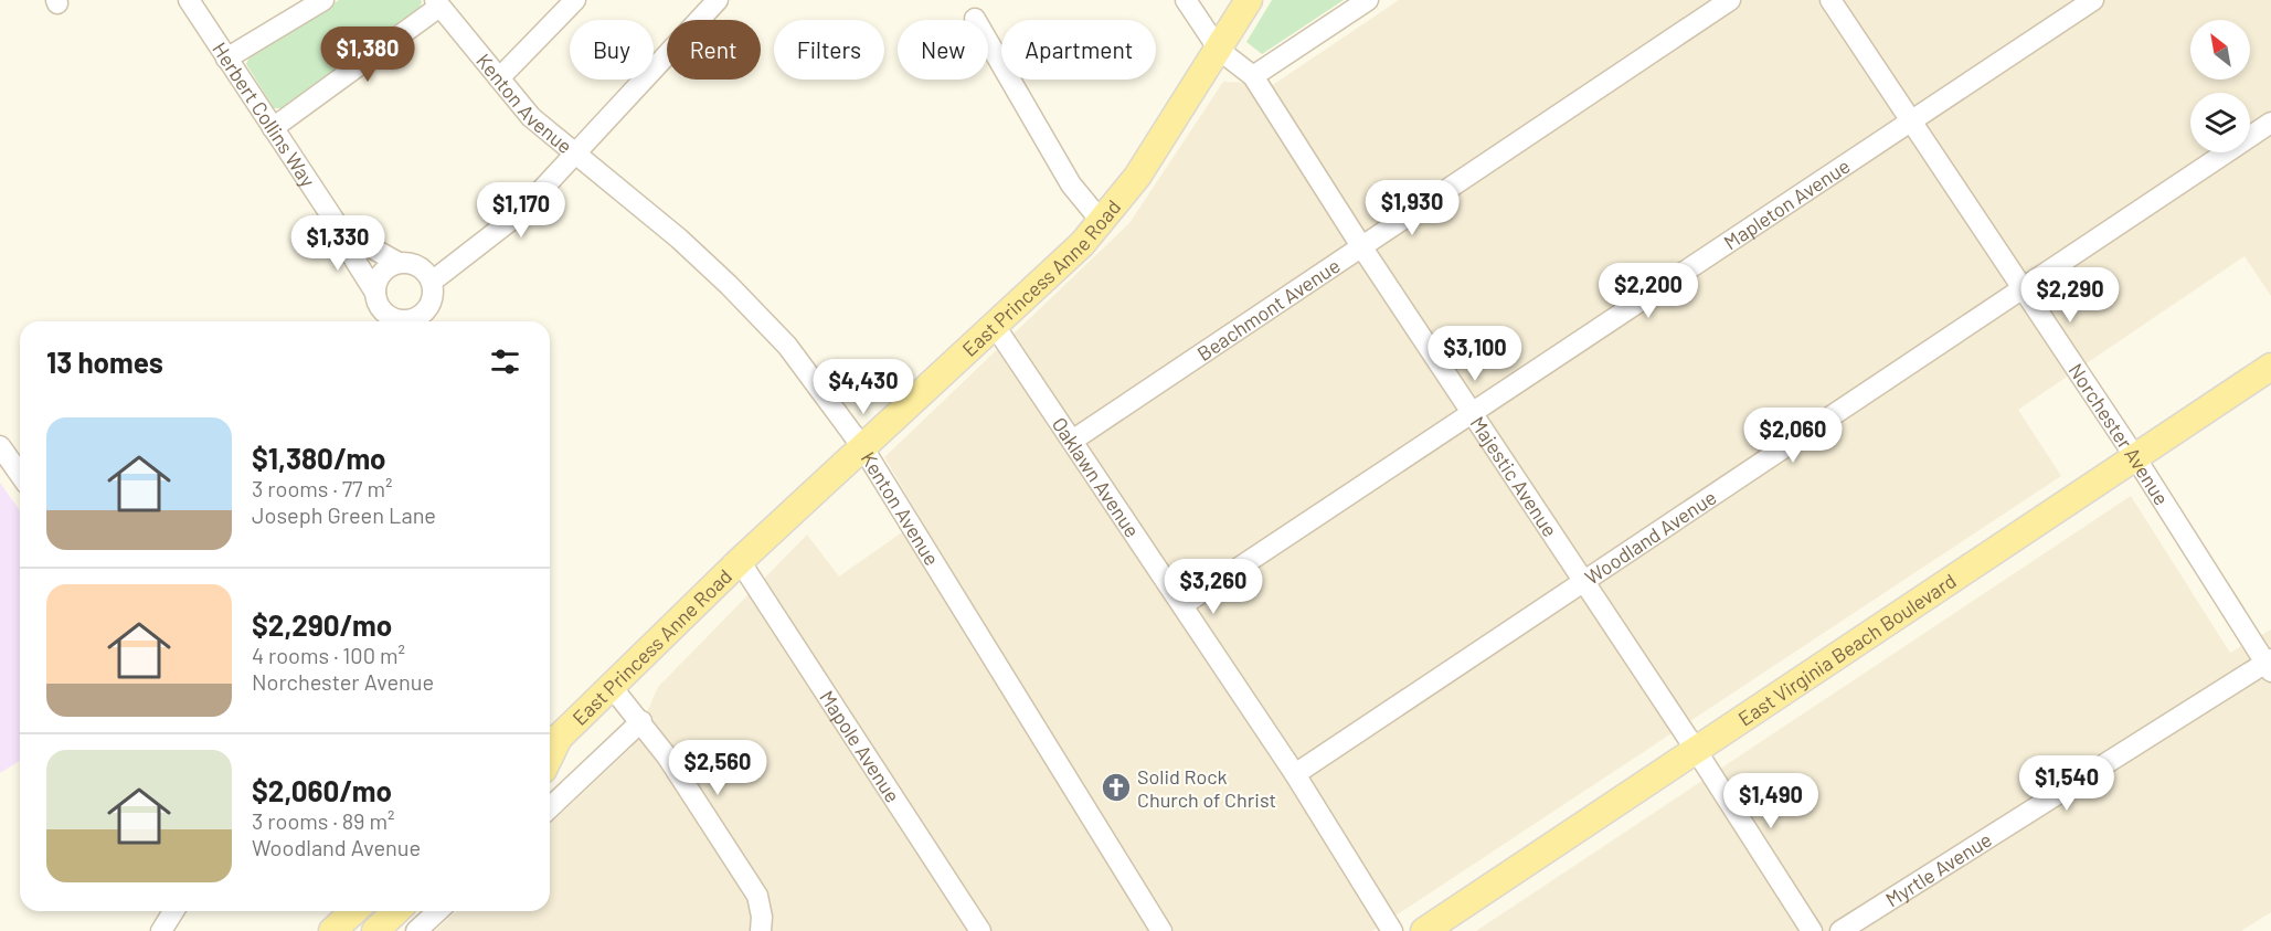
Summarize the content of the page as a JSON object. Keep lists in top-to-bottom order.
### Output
{
  "streets": {
    "main road": ["East Princess Anne Road", "East Virginia Beach Boulevard"],
    "street": [
      "Kenton Avenue",
      "Herbert Collins Way",
      "Mapleton Avenue",
      "Beachmont Avenue",
      "Norchester Avenue",
      "Oaklawn Avenue",
      "Majestic Avenue",
      "Woodland Avenue",
      "Mapole Avenue",
      "Myrtle Avenue"
    ]
  },
  "crossings": [
    ["Kenton Avenue", "East Princess Anne Road"],
    ["Mapleton Avenue", "Norchester Avenue"],
    ["Mapleton Avenue", "Oaklawn Avenue"],
    ["Mapleton Avenue", "Majestic Avenue"],
    ["East Princess Anne Road", "Oaklawn Avenue"],
    ["East Princess Anne Road", "Majestic Avenue"],
    ["East Princess Anne Road", "Mapole Avenue"],
    ["Beachmont Avenue", "Oaklawn Avenue"],
    ["Beachmont Avenue", "Majestic Avenue"],
    ["Norchester Avenue", "Woodland Avenue"],
    ["Norchester Avenue", "East Virginia Beach Boulevard"],
    ["Norchester Avenue", "Myrtle Avenue"],
    ["Oaklawn Avenue", "Woodland Avenue"],
    ["Majestic Avenue", "Woodland Avenue"],
    ["Majestic Avenue", "East Virginia Beach Boulevard"]
  ],
  "places": {
    "church": ["Solid Rock Church of Christ"]
  },
  "north": "top left",
  "page": {
    "chip": [
      "Buy",
      "Rent",
      "Filters",
      "New",
      "Apartment"
    ],
    "price": [
      "$1,380",
      "$1,930",
      "$1,170",
      "$1,330",
      "$2,200",
      "$2,290",
      "$3,100",
      "$4,430",
      "$2,060",
      "$3,260",
      "$2,560",
      "$1,540",
      "$1,490"
    ],
    "heading": "13 homes",
    "list": [
      {
        "name": "$1,380/mo",
        "note": "3 rooms · 77 m² · Joseph Green Lane"
      },
      {
        "name": "$2,290/mo",
        "note": "4 rooms · 100 m² · Norchester Avenue"
      },
      {
        "name": "$2,060/mo",
        "note": "3 rooms · 89 m² · Woodland Avenue"
      }
    ]
  }
}
